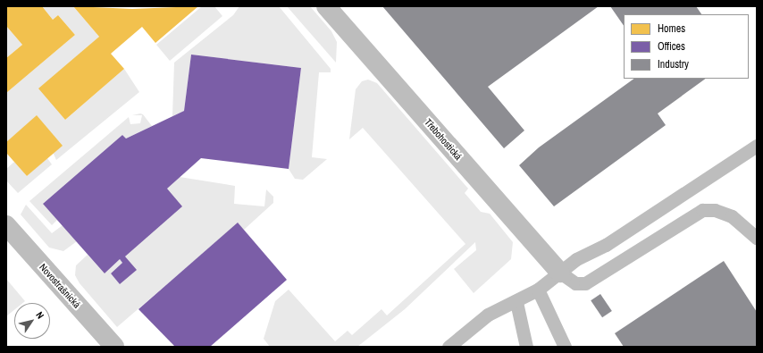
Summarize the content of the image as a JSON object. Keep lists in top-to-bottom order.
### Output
{
  "streets": {
    "street": ["Třebohostická", "Novostrašnická"]
  },
  "legend": ["Homes", "Offices", "Industry"],
  "north": "top right"
}
